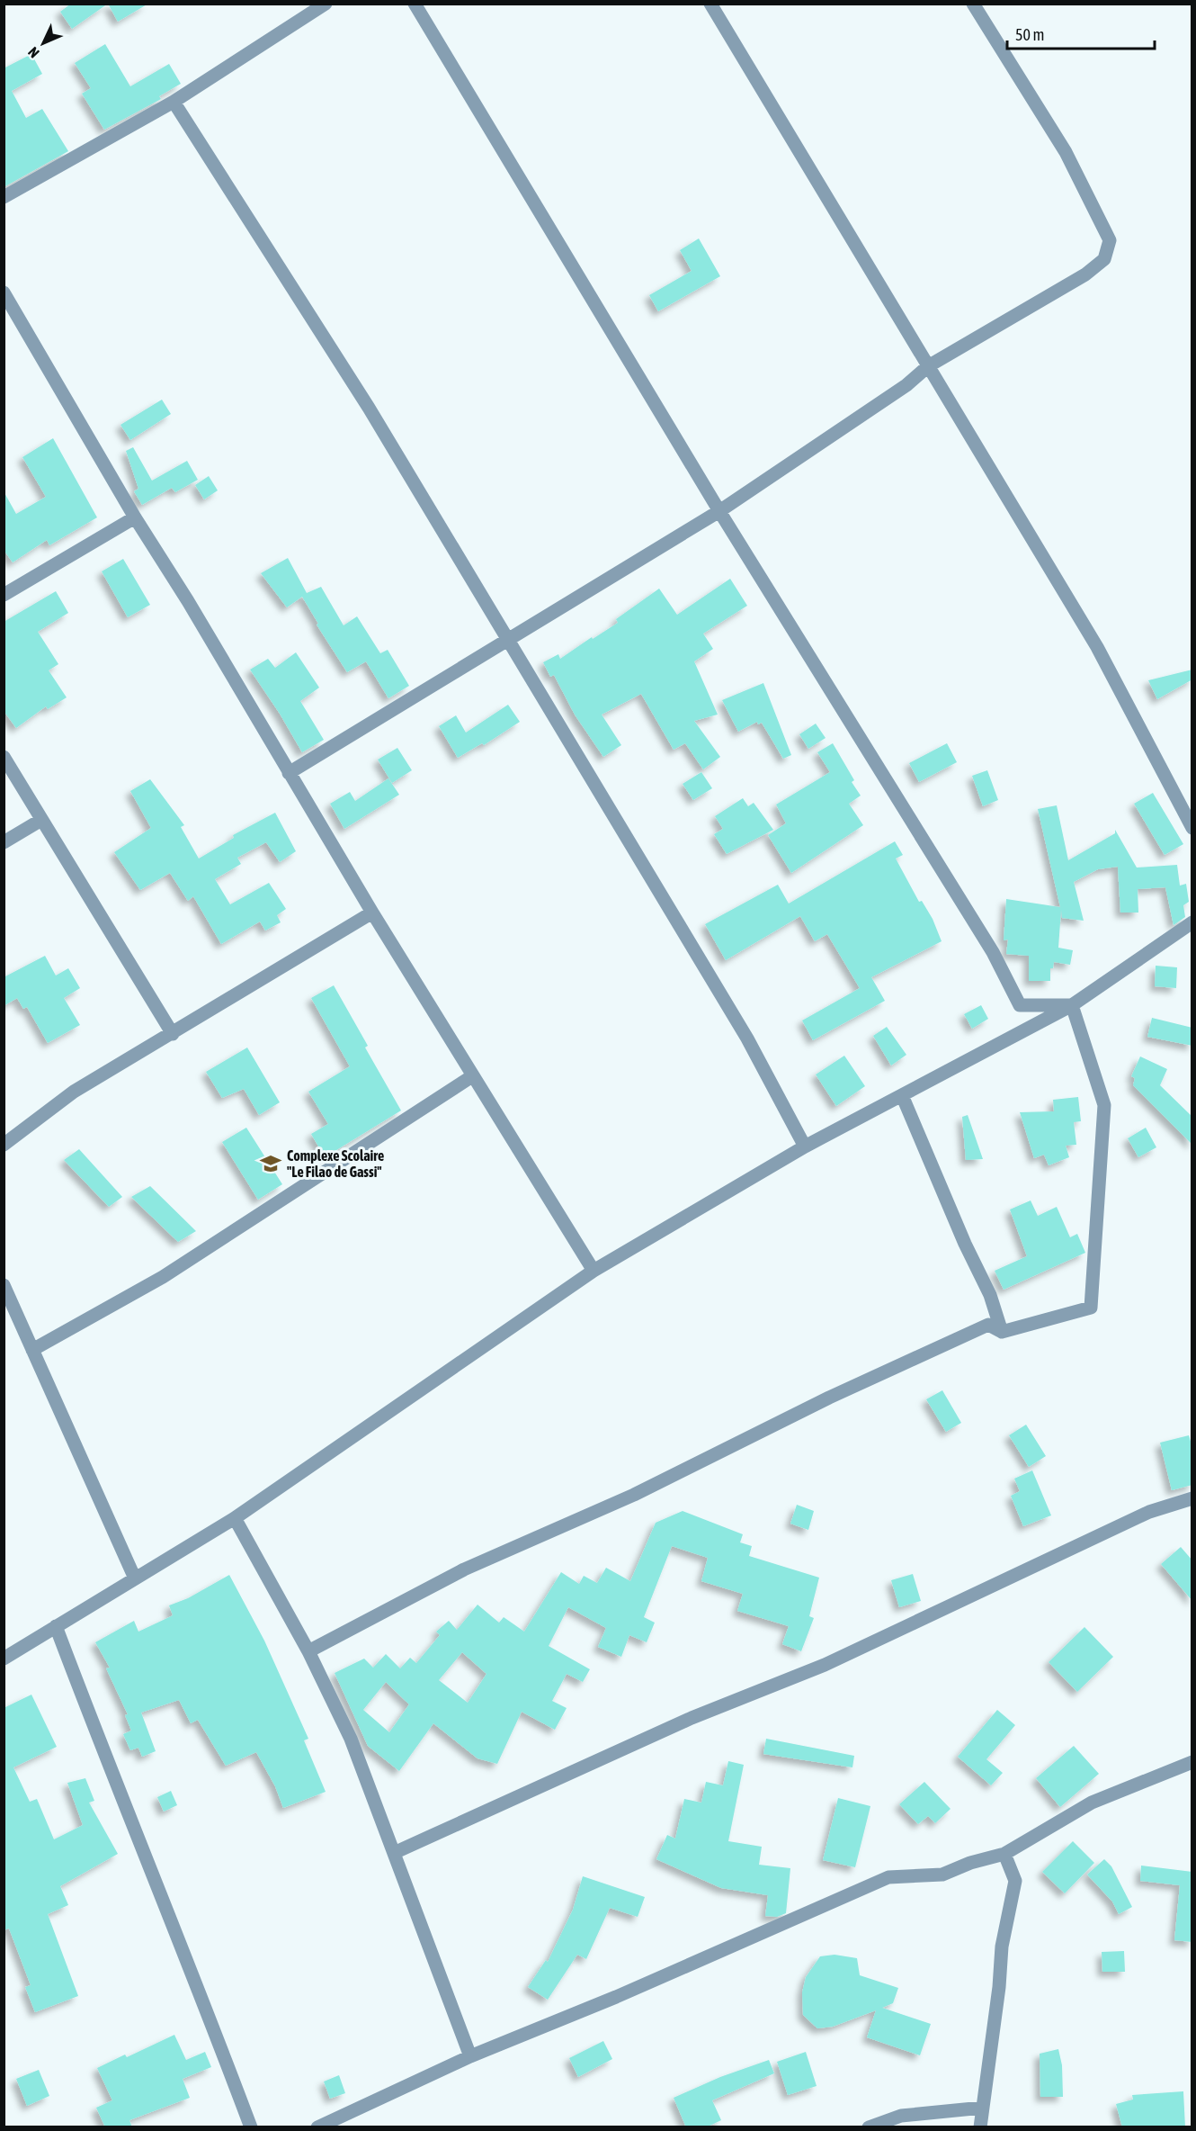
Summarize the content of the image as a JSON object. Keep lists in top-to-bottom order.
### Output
{
  "places": {
    "school or university": ["Complexe Scolaire \"Le Filao de Gassi\""]
  },
  "scale_bar": "50 m",
  "north": "bottom left"
}
